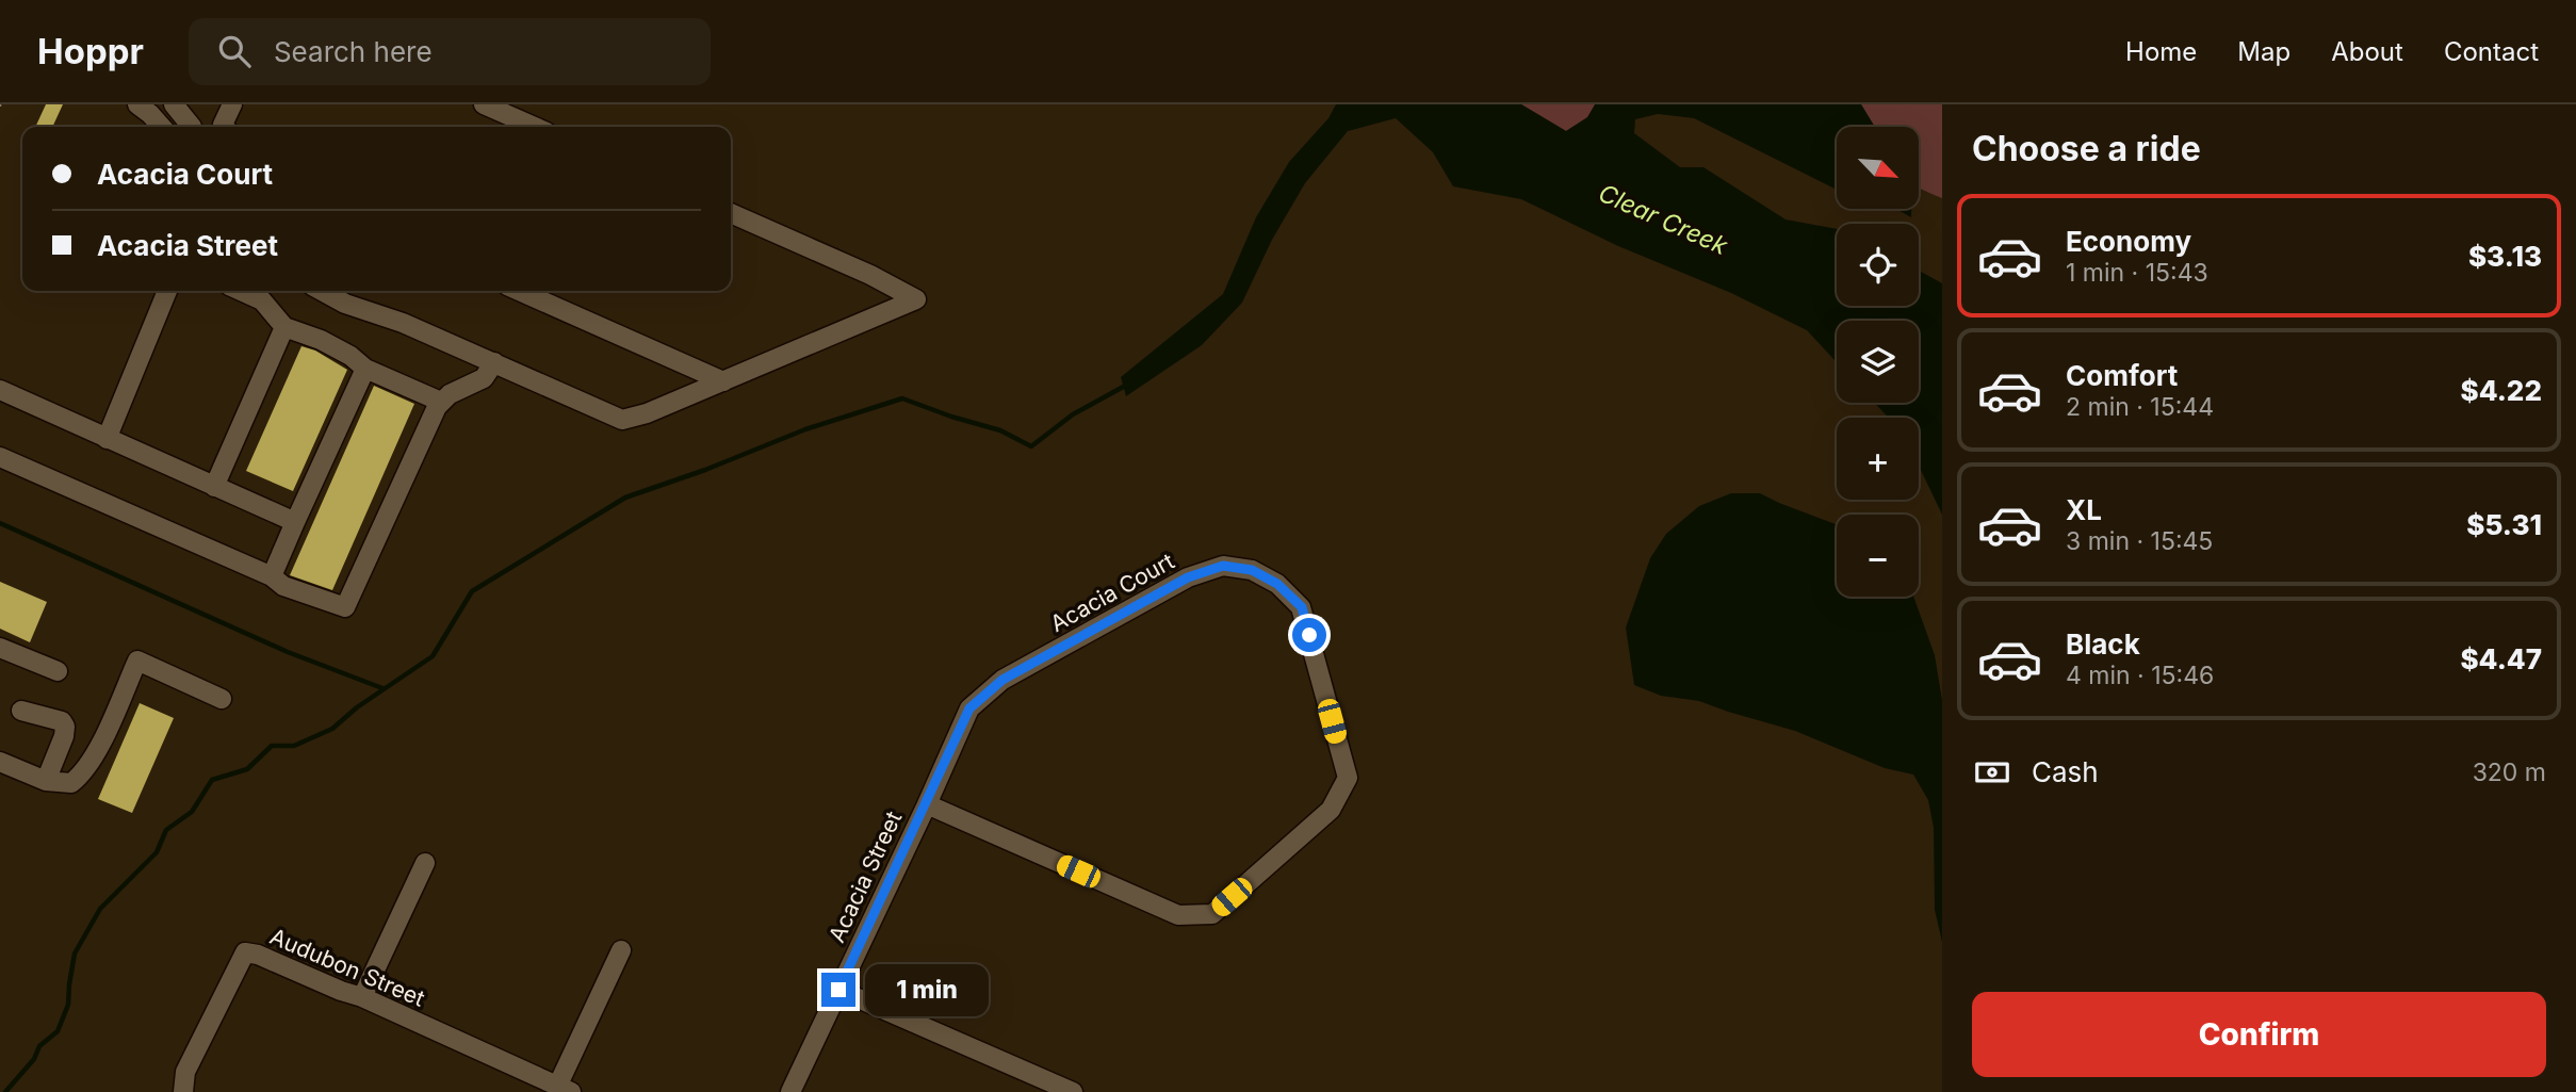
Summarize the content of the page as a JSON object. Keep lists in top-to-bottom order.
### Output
{
  "streets": {
    "street": ["Acacia Court", "Acacia Street", "Audubon Street"]
  },
  "crossings": [
    ["Acacia Court", "Acacia Street"]
  ],
  "water": ["Clear Creek"],
  "north": "bottom right",
  "page": {
    "header": "Hoppr",
    "search": "Search here",
    "nav": [
      "Home",
      "Map",
      "About",
      "Contact"
    ],
    "heading": "Choose a ride",
    "map_buttons": ["+", "−"],
    "banner": ["Acacia Court", "Acacia Street"],
    "list": [
      {
        "name": "Economy",
        "note": "1 min · 15:43",
        "value": "$3.13"
      },
      {
        "name": "Comfort",
        "note": "2 min · 15:44",
        "value": "$4.22"
      },
      {
        "name": "XL",
        "note": "3 min · 15:45",
        "value": "$5.31"
      },
      {
        "name": "Black",
        "note": "4 min · 15:46",
        "value": "$4.47"
      }
    ],
    "pay": ["Cash", "320 m"],
    "bubble": "1 min",
    "buttons": "Confirm"
  }
}
